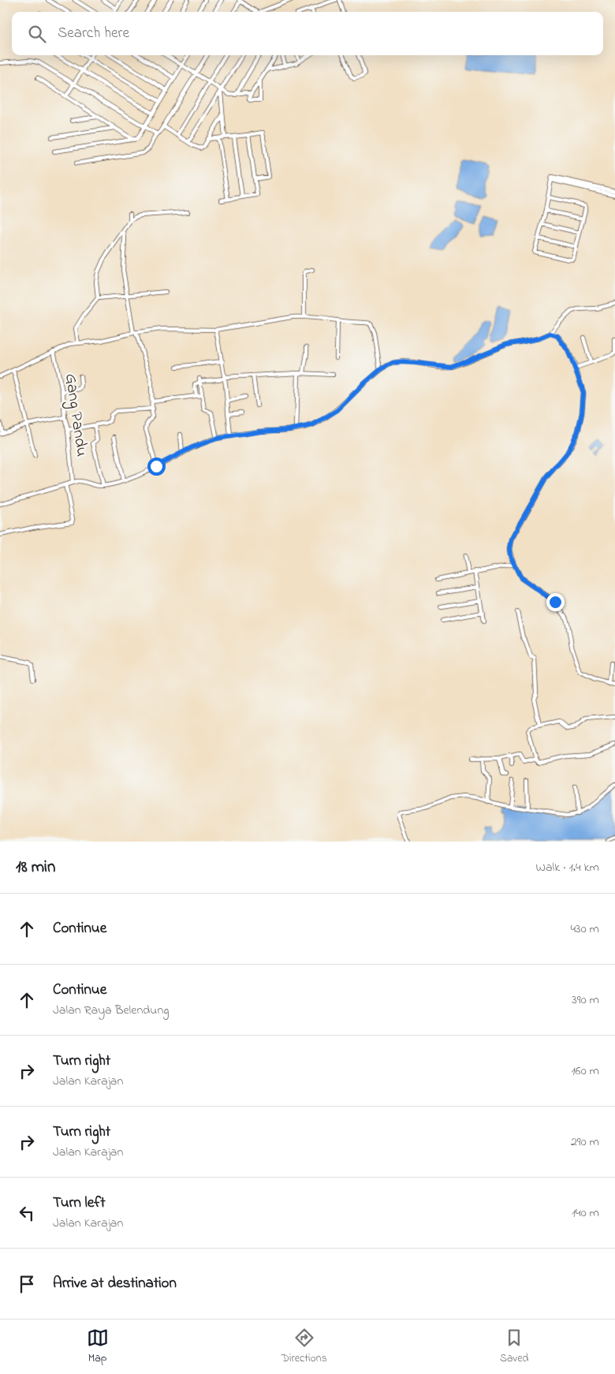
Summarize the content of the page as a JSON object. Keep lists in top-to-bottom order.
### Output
{
  "streets": {
    "street": ["Gang Pandu"]
  },
  "page": {
    "search": "Search here",
    "heading": ["18 min", "Walk · 1.4 km"],
    "list": [
      ["Continue", "430 m"],
      ["Continue", "Jalan Raya Belendung", "390 m"],
      ["Turn right", "Jalan Karajan", "160 m"],
      ["Turn right", "Jalan Karajan", "290 m"],
      ["Turn left", "Jalan Karajan", "140 m"],
      "Arrive at destination"
    ],
    "nav": ["Map", "Directions", "Saved"]
  }
}
